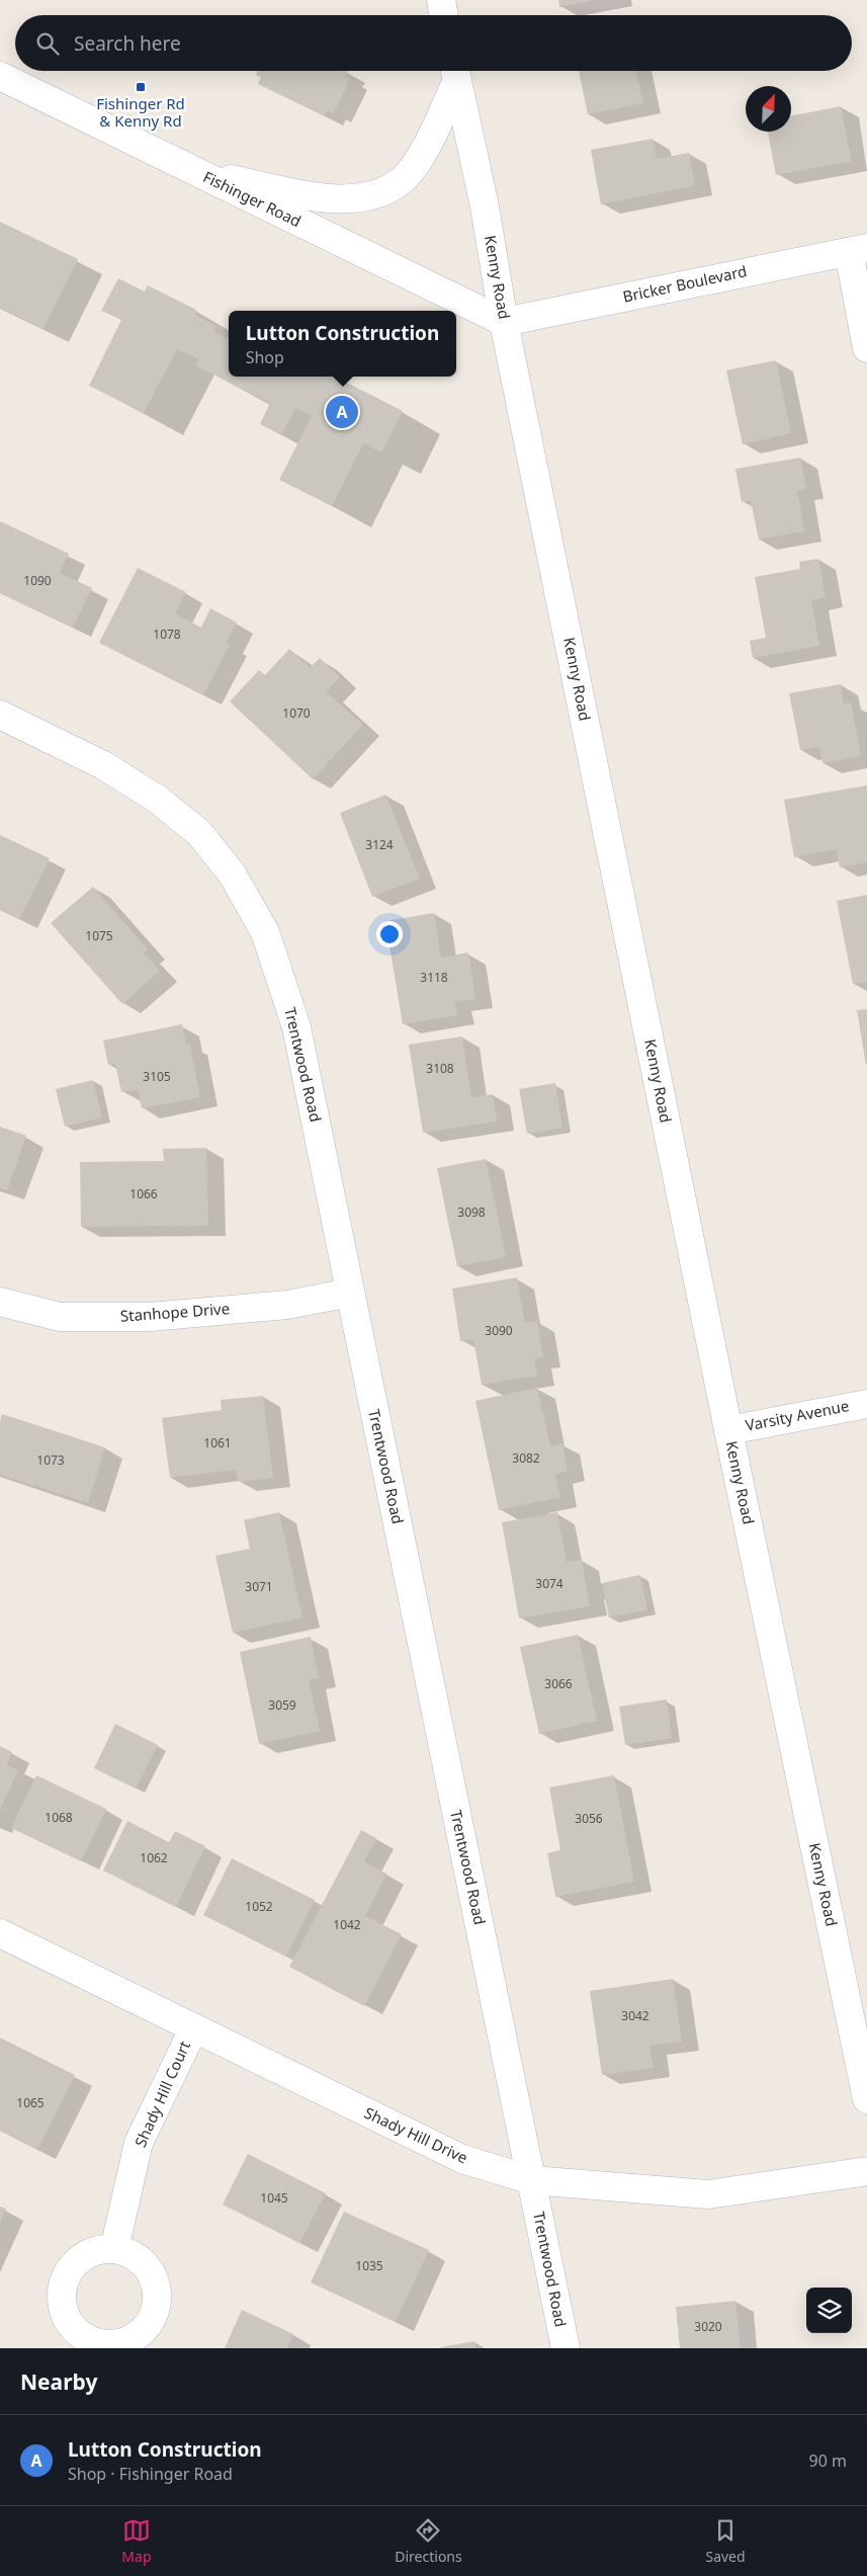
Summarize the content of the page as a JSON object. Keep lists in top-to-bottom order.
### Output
{
  "streets": {
    "street": [
      "Fishinger Road",
      "Kenny Road",
      "Bricker Boulevard",
      "Trentwood Road",
      "Stanhope Drive",
      "Varsity Avenue",
      "Shady Hill Court",
      "Shady Hill Drive"
    ]
  },
  "crossings": [
    ["Fishinger Road", "Kenny Road"],
    ["Fishinger Road", "Bricker Boulevard"],
    ["Kenny Road", "Bricker Boulevard"],
    ["Kenny Road", "Varsity Avenue"],
    ["Trentwood Road", "Stanhope Drive"],
    ["Trentwood Road", "Shady Hill Drive"],
    ["Shady Hill Court", "Shady Hill Drive"]
  ],
  "places": {
    "transit": ["Fishinger Rd & Kenny Rd"]
  },
  "house_numbers": [
    "1090",
    "1078",
    "1070",
    "3124",
    "1075",
    "3118",
    "3108",
    "3105",
    "1066",
    "3098",
    "3090",
    "1061",
    "3082",
    "1073",
    "3074",
    "3071",
    "3066",
    "3059",
    "1068",
    "3056",
    "1062",
    "1052",
    "1042",
    "3042",
    "1065",
    "1045",
    "1035",
    "3020"
  ],
  "north": "top right",
  "page": {
    "search": "Search here",
    "popup": ["Lutton Construction", "Shop"],
    "pins": "A",
    "heading": "Nearby",
    "list": [
      {
        "mark": "A",
        "name": "Lutton Construction",
        "note": "Shop · Fishinger Road",
        "value": "90 m"
      }
    ],
    "nav": ["Map", "Directions", "Saved"]
  }
}
